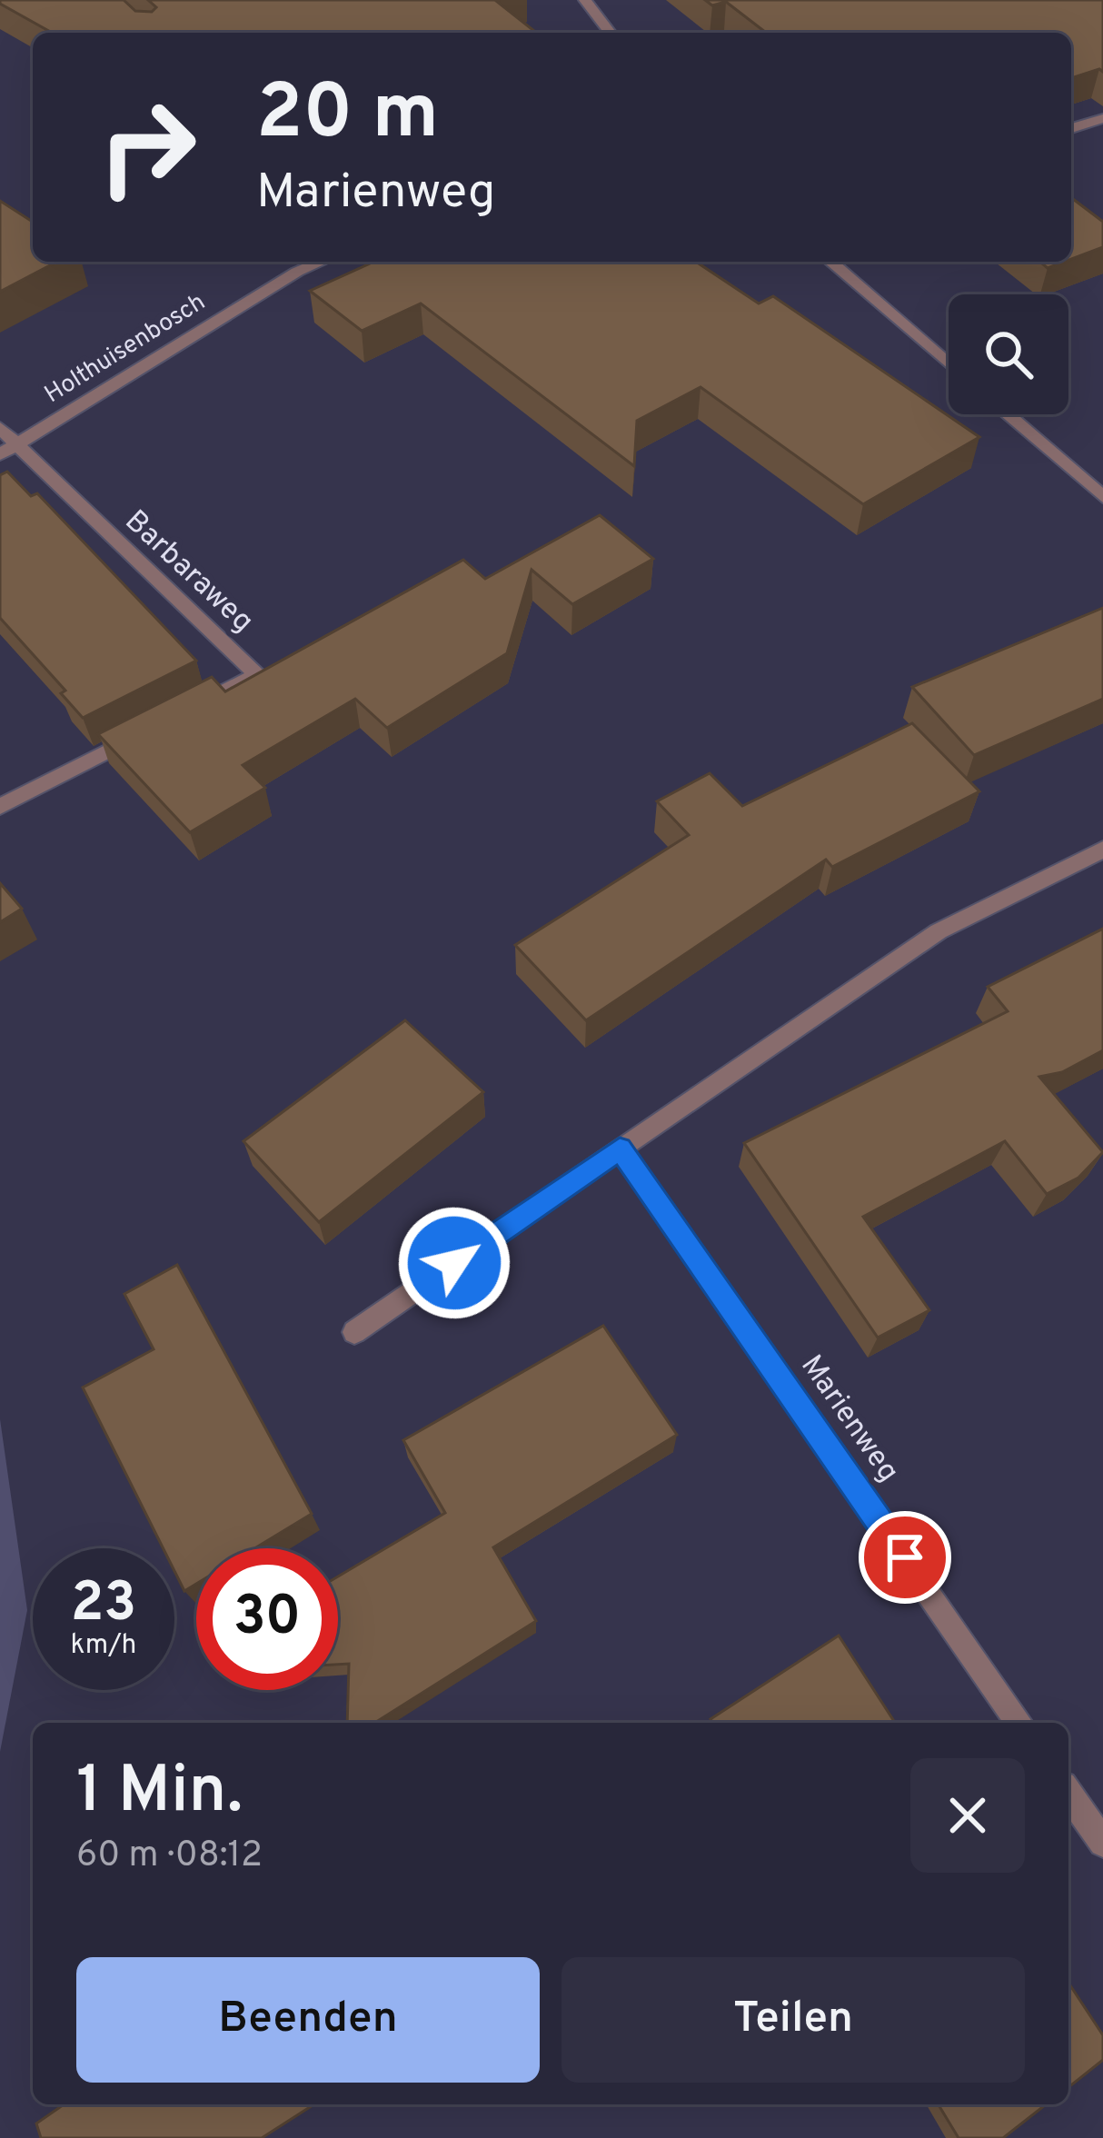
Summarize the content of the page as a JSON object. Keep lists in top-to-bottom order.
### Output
{
  "streets": {
    "street": ["Holthuisenbosch", "Barbaraweg", "Marienweg"]
  },
  "crossings": [
    ["Holthuisenbosch", "Barbaraweg"]
  ],
  "page": {
    "turn": ["20 m", "Marienweg"],
    "speed": "23 km/h",
    "limit": "30",
    "heading": ["1 Min.", "60 m · 08:12"],
    "buttons": ["Beenden", "Teilen"]
  }
}
